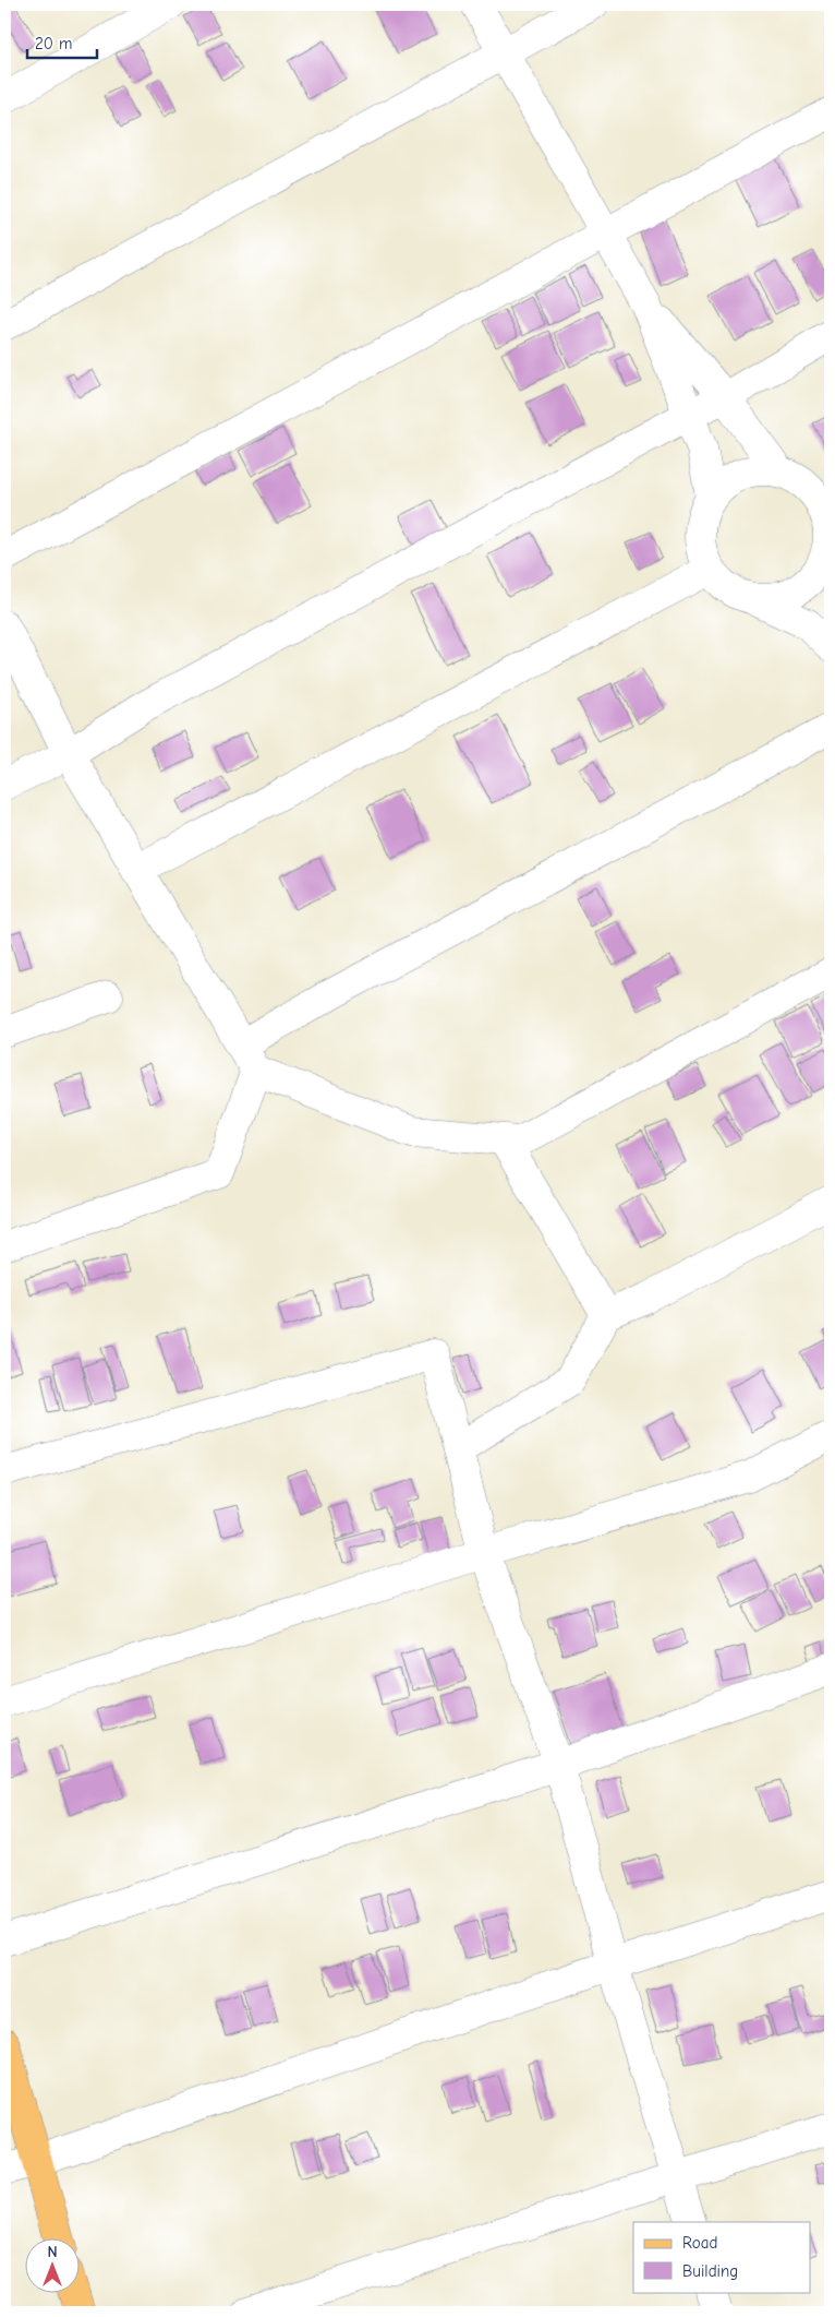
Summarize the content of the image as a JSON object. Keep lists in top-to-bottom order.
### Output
{
  "legend": ["Road", "Building"],
  "scale_bar": "20 m",
  "north": "top"
}
